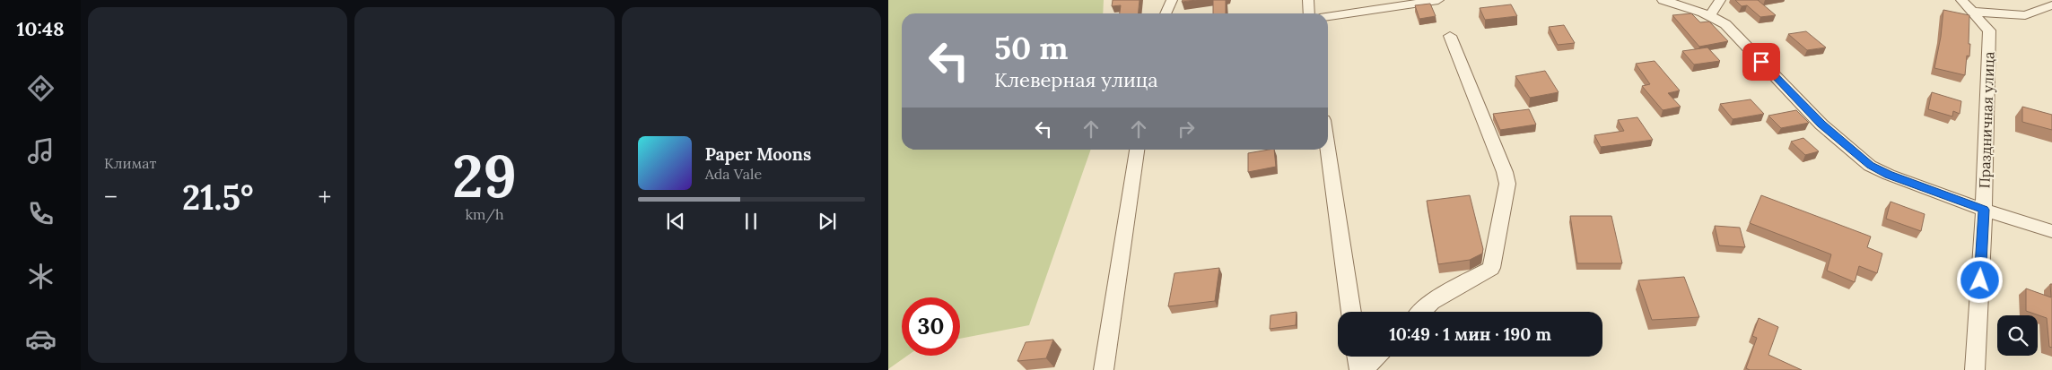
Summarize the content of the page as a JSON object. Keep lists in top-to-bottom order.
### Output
{
  "streets": {
    "street": ["Праздничная улица"]
  },
  "page": {
    "tabs": "10:48",
    "tile": [
      "Климат",
      ["29", "km/h"]
    ],
    "turn": ["50 m", "Клеверная улица"],
    "song": ["Paper Moons", "Ada Vale"],
    "heat": ["−", "21.5°", "+"],
    "limit": "30",
    "trip": "10:49 · 1 мин · 190 m"
  }
}
